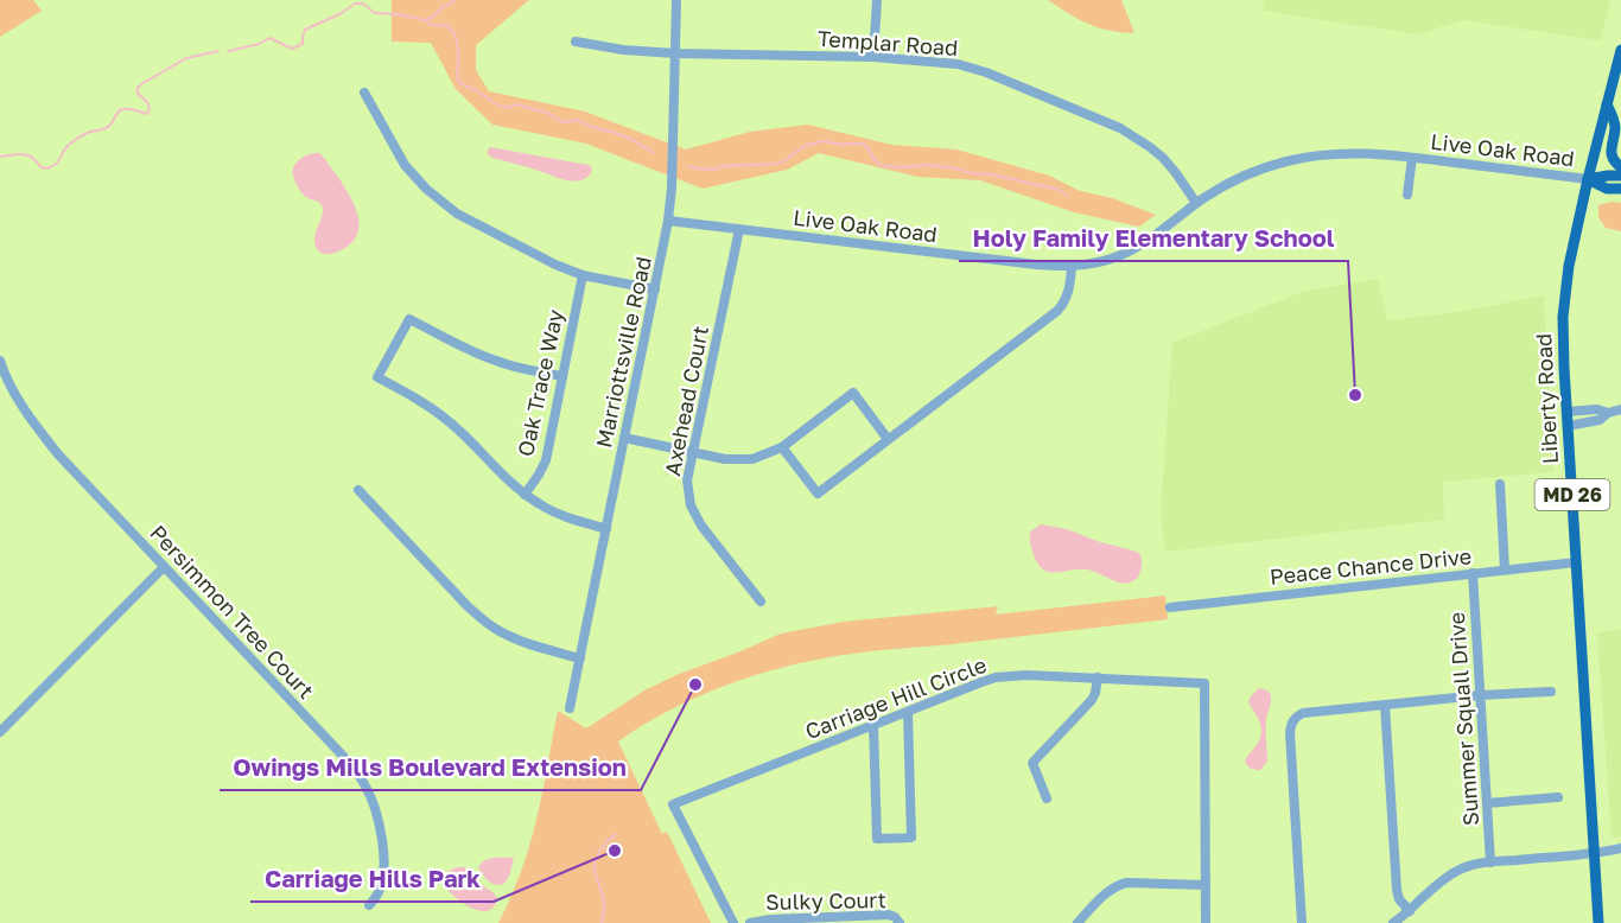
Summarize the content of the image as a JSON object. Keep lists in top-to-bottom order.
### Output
{
  "streets": {
    "main road": ["Liberty Road", "MD 26"],
    "street": [
      "Templar Road",
      "Live Oak Road",
      "Marriottsville Road",
      "Oak Trace Way",
      "Axehead Court",
      "Peace Chance Drive",
      "Persimmon Tree Court",
      "Carriage Hill Circle",
      "Summer Squall Drive",
      "Sulky Court"
    ]
  },
  "crossings": [
    ["Templar Road", "Live Oak Road"],
    ["Templar Road", "Marriottsville Road"],
    ["Live Oak Road", "Marriottsville Road"],
    ["Live Oak Road", "Liberty Road"],
    ["Live Oak Road", "Axehead Court"],
    ["Liberty Road", "Peace Chance Drive"],
    ["Peace Chance Drive", "Summer Squall Drive"]
  ],
  "places": ["Holy Family Elementary School", "Owings Mills Boulevard Extension", "Carriage Hills Park"]
}
